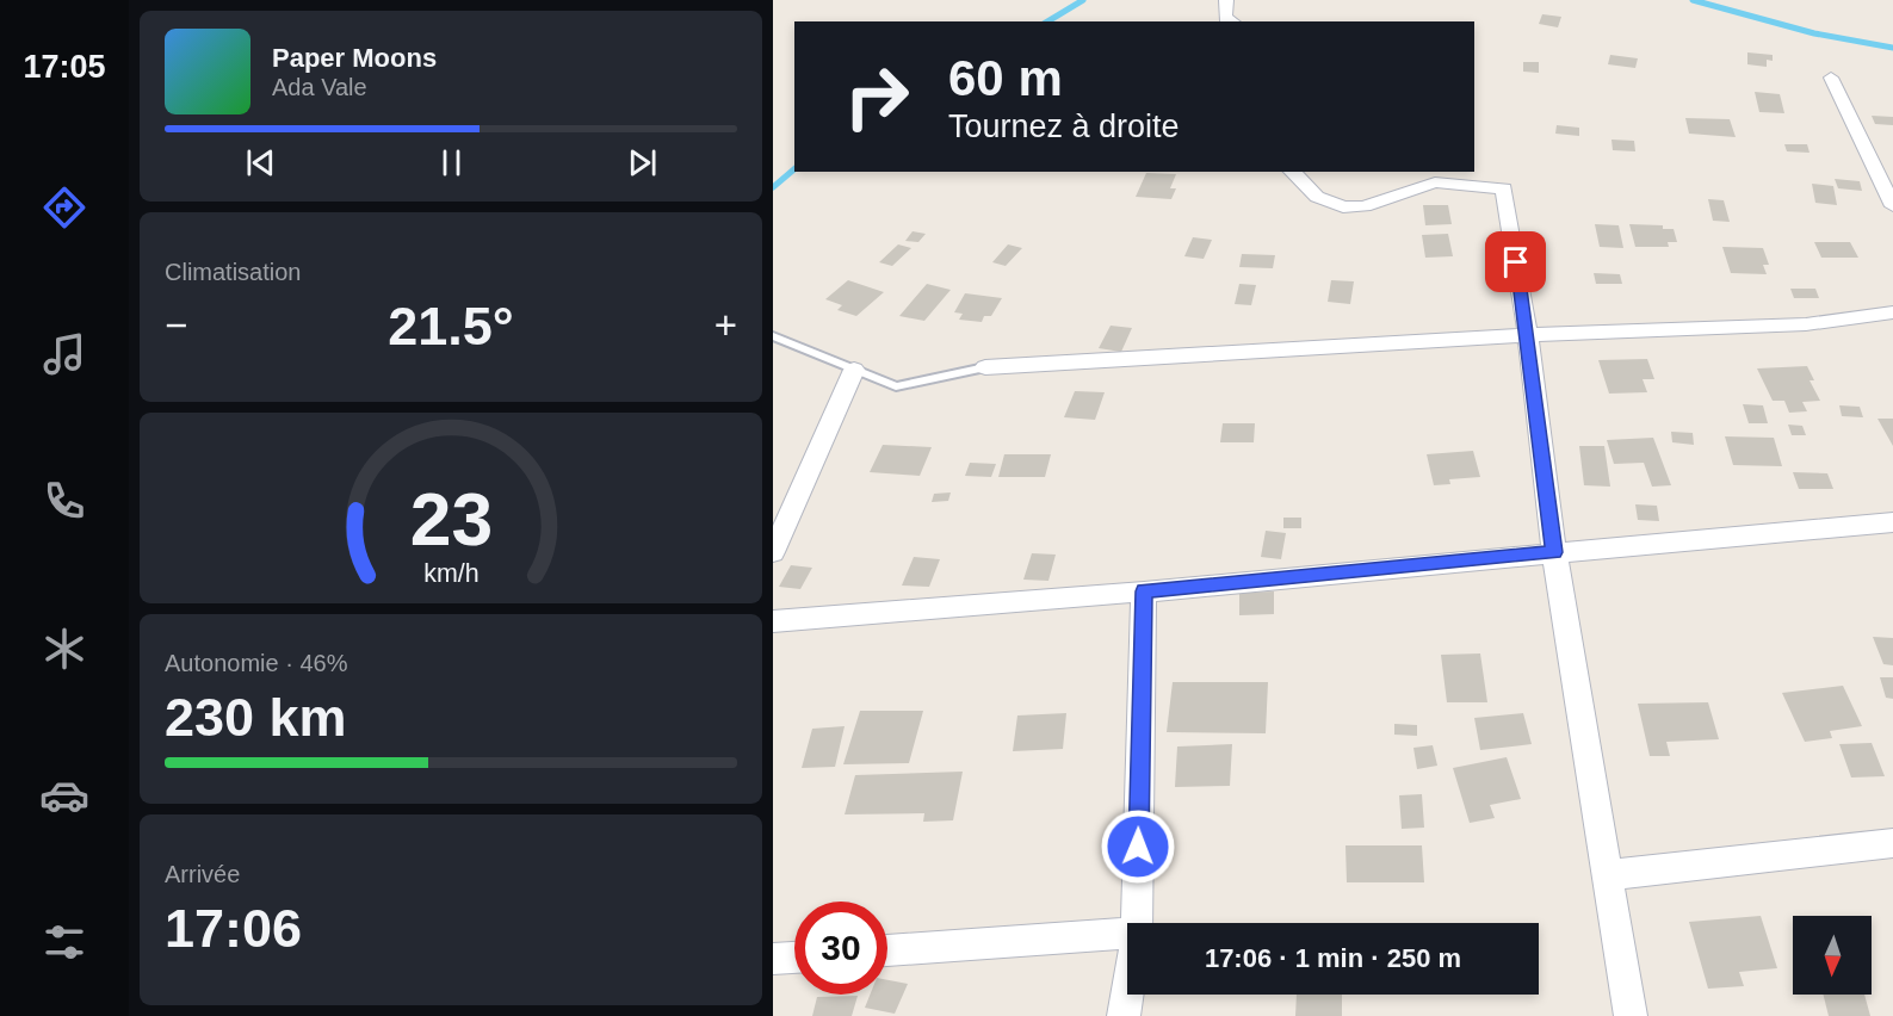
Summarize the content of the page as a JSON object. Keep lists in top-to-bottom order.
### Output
{
  "north": "bottom",
  "page": {
    "tabs": "17:05",
    "turn": ["60 m", "Tournez à droite"],
    "song": ["Paper Moons", "Ada Vale"],
    "tile": [
      "Climatisation",
      ["Autonomie · 46%", "230 km"],
      ["Arrivée", "17:06"]
    ],
    "heat": ["−", "21.5°", "+"],
    "limit": "30",
    "trip": "17:06 · 1 min · 250 m",
    "gauge": ["23", "km/h"]
  }
}
